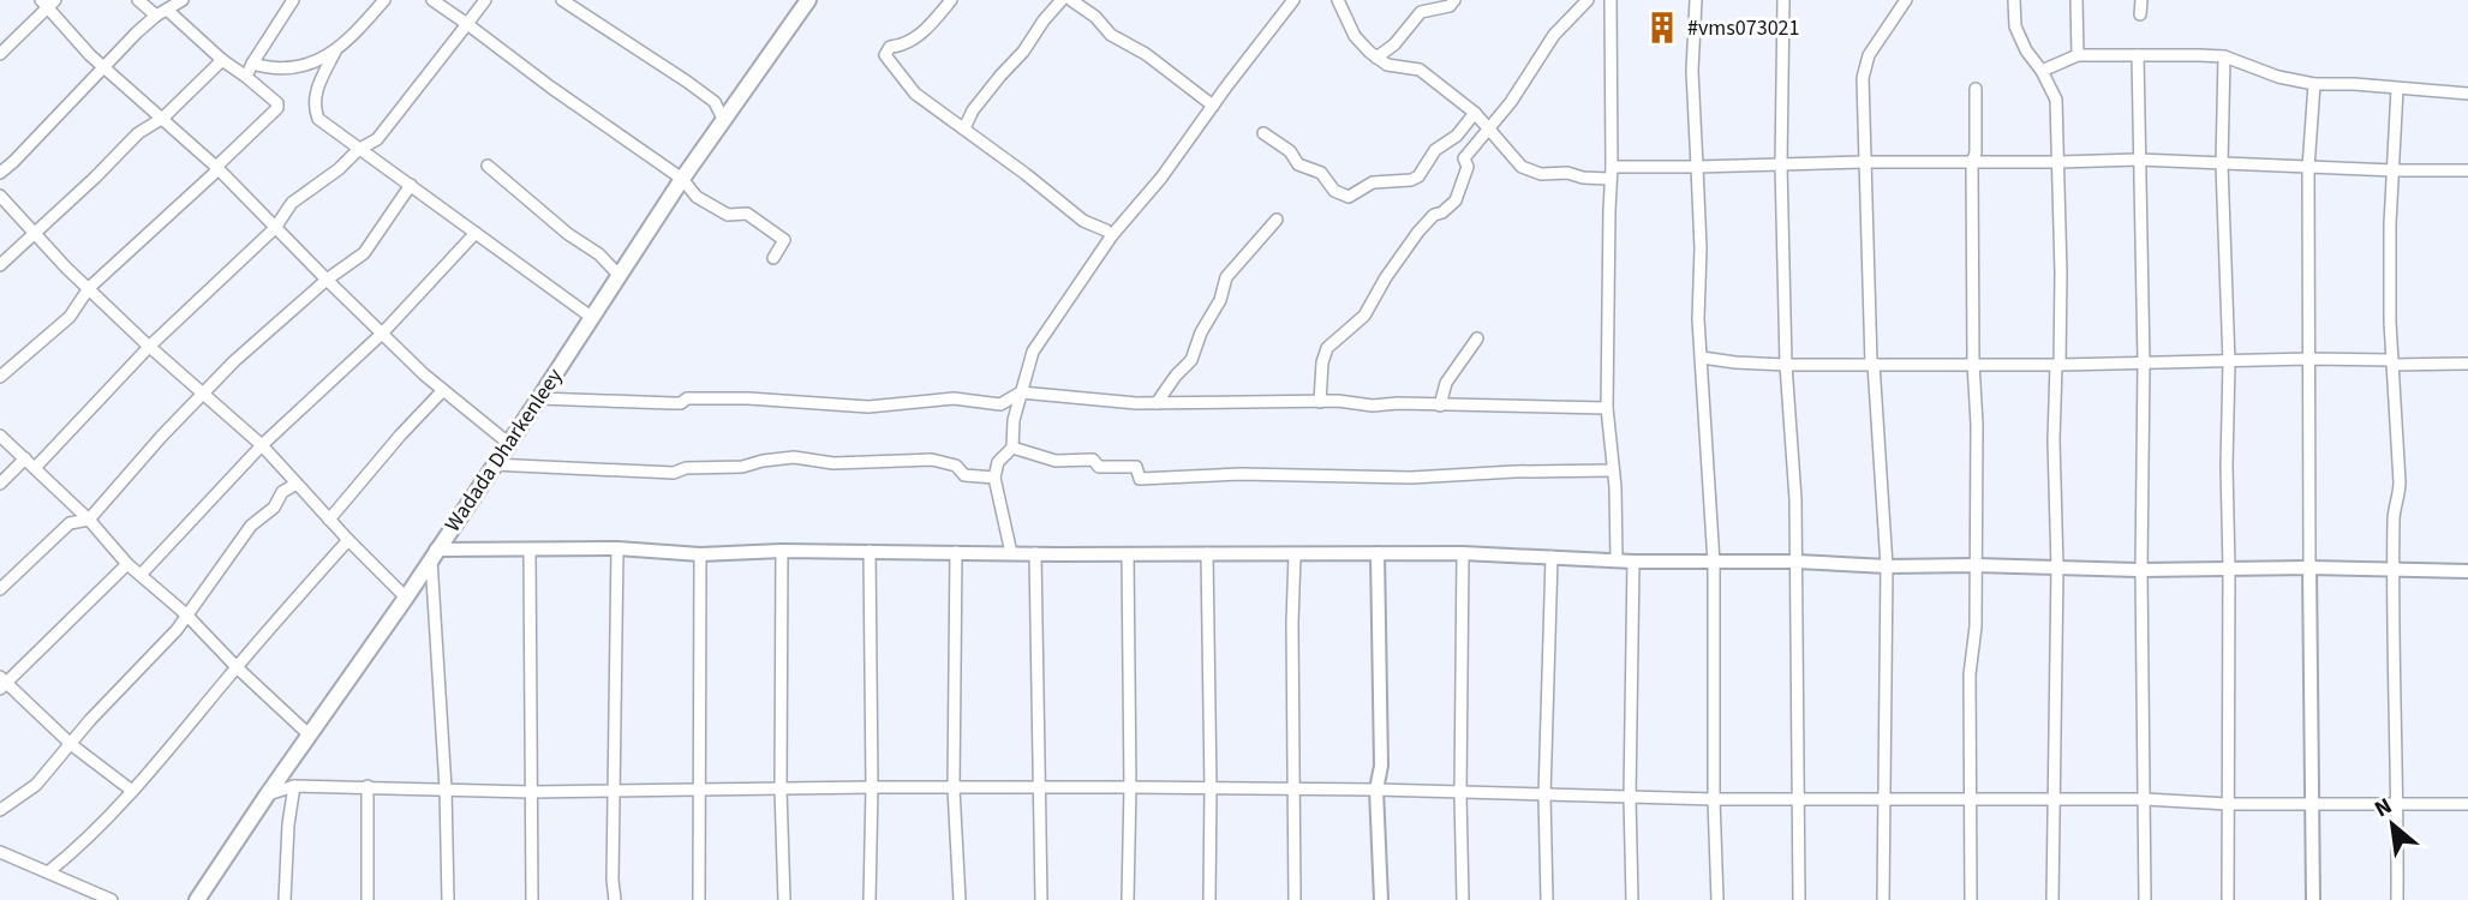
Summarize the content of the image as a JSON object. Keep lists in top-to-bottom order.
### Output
{
  "streets": {
    "main road": ["Wadada Dharkenleey"]
  },
  "places": {
    "building": ["#vms073021"]
  },
  "north": "top left"
}
